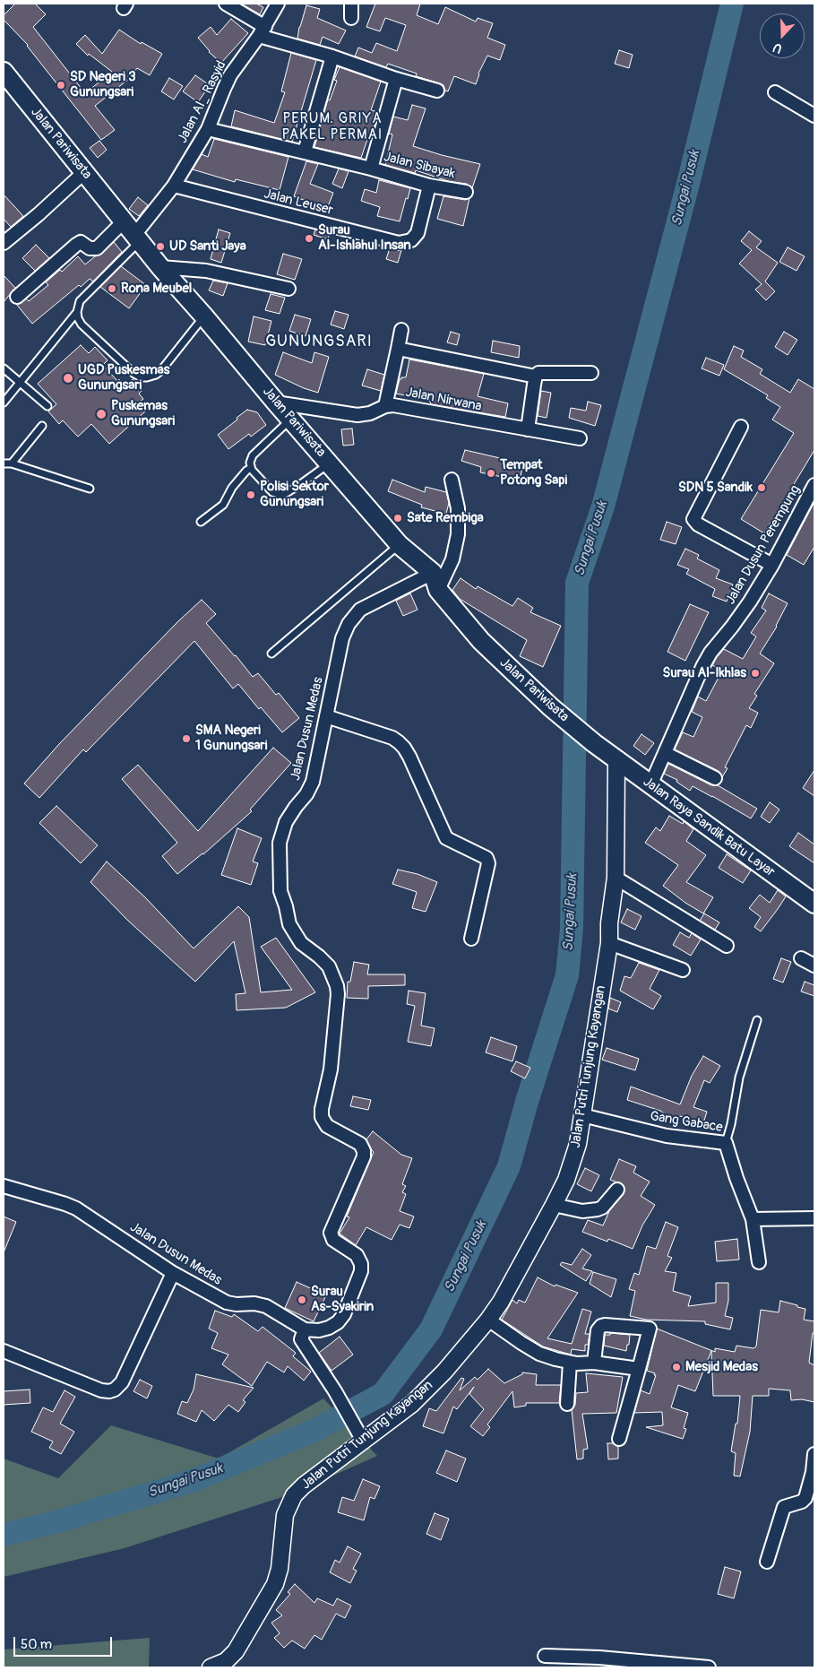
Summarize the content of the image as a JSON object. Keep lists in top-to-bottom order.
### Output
{
  "streets": {
    "main road": ["Jalan Pariwisata", "Jalan Raya Sandik Batu Layar"],
    "street": [
      "Jalan Al_ Rasyid",
      "Jalan Sibayak",
      "Jalan Leuser",
      "Jalan Nirwana",
      "Jalan Dusun Perempung",
      "Jalan Dusun Medas",
      "Jalan Putri Tunjung Kayangan",
      "Gang Gabace"
    ]
  },
  "crossings": [
    ["Jalan Al_ Rasyid", "Jalan Pariwisata"],
    ["Jalan Al_ Rasyid", "Jalan Sibayak"],
    ["Jalan Al_ Rasyid", "Jalan Leuser"],
    ["Jalan Pariwisata", "Jalan Nirwana"],
    ["Jalan Pariwisata", "Jalan Dusun Medas"],
    ["Jalan Pariwisata", "Jalan Raya Sandik Batu Layar"],
    ["Jalan Pariwisata", "Jalan Putri Tunjung Kayangan"],
    ["Jalan Sibayak", "Jalan Leuser"],
    ["Jalan Dusun Perempung", "Jalan Raya Sandik Batu Layar"],
    ["Jalan Raya Sandik Batu Layar", "Jalan Putri Tunjung Kayangan"],
    ["Jalan Putri Tunjung Kayangan", "Gang Gabace"]
  ],
  "districts": ["PERUM. GRIYA PAKEL PERMAI", "GUNUNGSARI"],
  "water": ["Sungai Pusuk"],
  "places": [
    "SD Negeri 3 Gunungsari",
    "Surau Al-Ishlahul Insan",
    "UD Santi Jaya",
    "Rona Meubel",
    "UGD Puskesmas Gunungsari",
    "Puskemas Gunungsari",
    "Tempat Potong Sapi",
    "SDN 5 Sandik",
    "Polisi Sektor Gunungsari",
    "Sate Rembiga",
    "Surau Al-Ikhlas",
    "SMA Negeri 1 Gunungsari",
    "Surau As-Syakirin",
    "Mesjid Medas"
  ],
  "scale_bar": "50 m",
  "north": "bottom"
}
